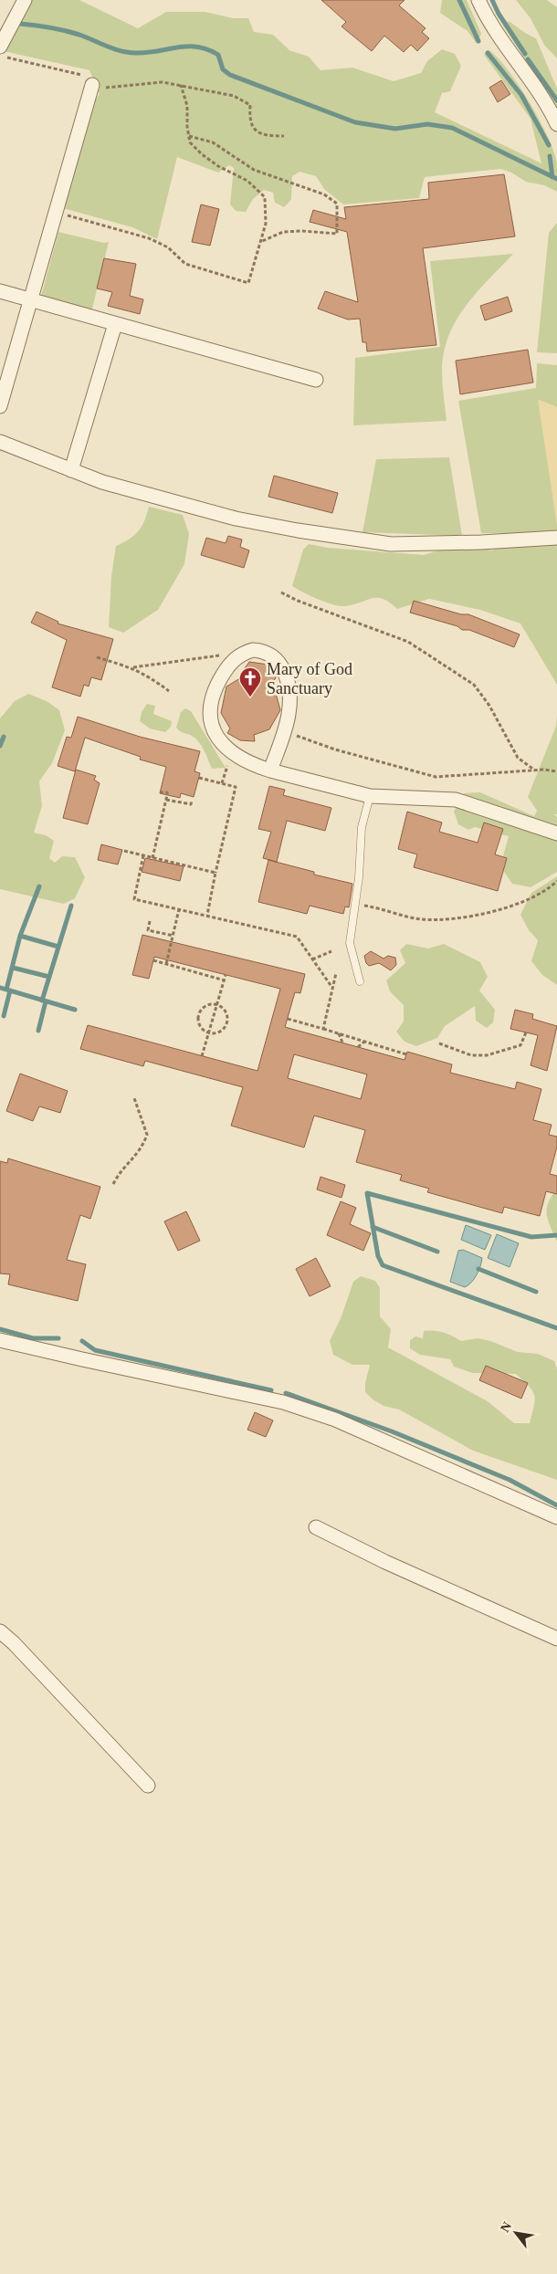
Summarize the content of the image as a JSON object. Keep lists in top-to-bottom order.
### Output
{
  "places": {
    "church": ["Mary of God Sanctuary"]
  },
  "north": "top left"
}
